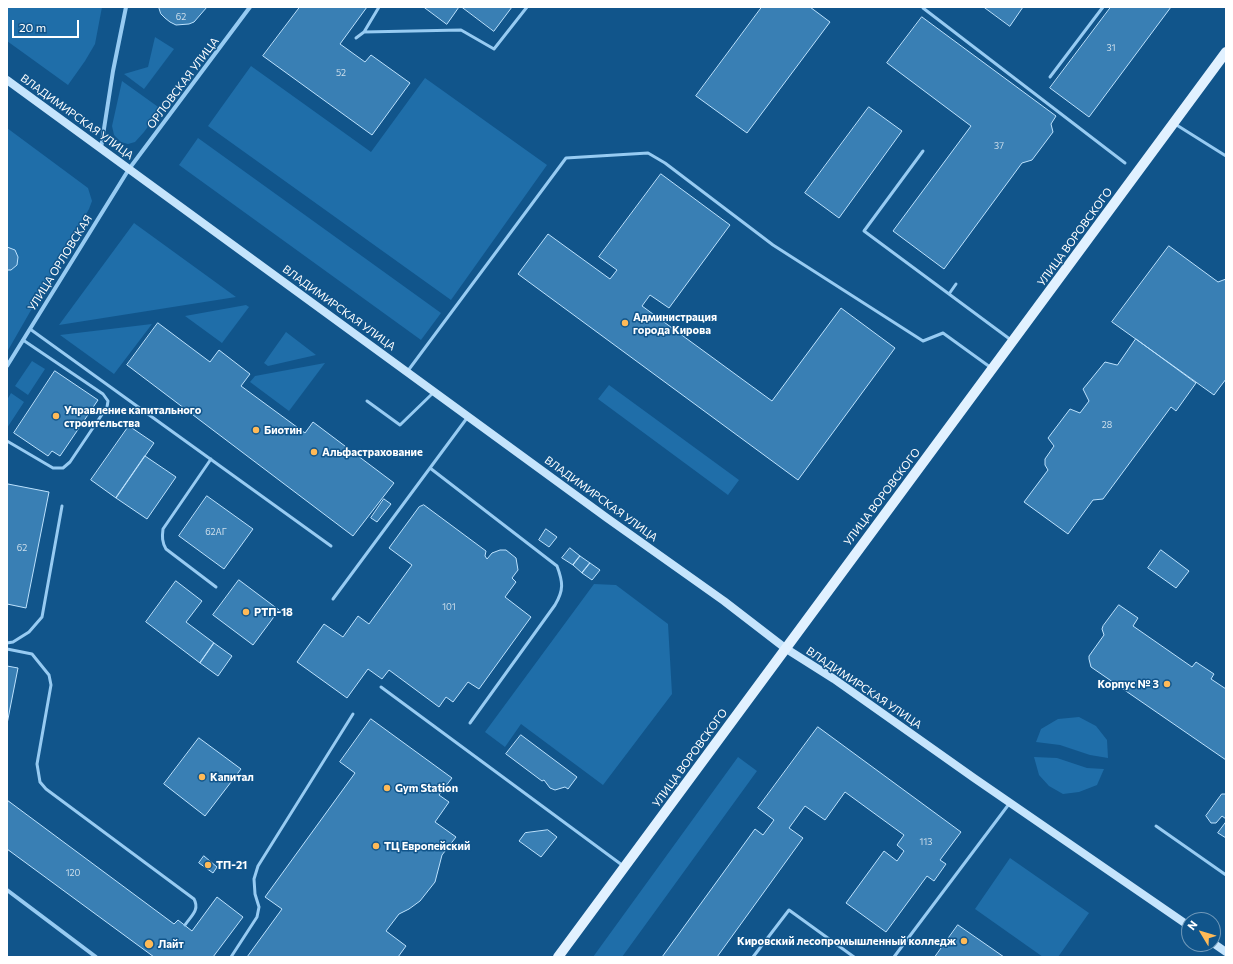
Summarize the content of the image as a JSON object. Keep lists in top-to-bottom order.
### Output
{
  "streets": {
    "main road": ["ВЛАДИМИРСКАЯ УЛИЦА", "УЛИЦА ВОРОВСКОГО"],
    "street": ["ОРЛОВСКАЯ УЛИЦА", "УЛИЦА ОРЛОВСКАЯ"]
  },
  "crossings": [
    ["ОРЛОВСКАЯ УЛИЦА", "ВЛАДИМИРСКАЯ УЛИЦА"],
    ["ОРЛОВСКАЯ УЛИЦА", "УЛИЦА ОРЛОВСКАЯ"],
    ["ВЛАДИМИРСКАЯ УЛИЦА", "УЛИЦА ВОРОВСКОГО"],
    ["ВЛАДИМИРСКАЯ УЛИЦА", "УЛИЦА ОРЛОВСКАЯ"]
  ],
  "places": [
    "Администрация города Кирова",
    "Управление капитального строительства",
    "Биотин",
    "Альфастрахование",
    "РТП-18",
    "Корпус № 3",
    "Капитал",
    "Gym Station",
    "ТЦ Европейский",
    "ТП-21",
    "Кировский лесопромышленный колледж",
    "Лайт"
  ],
  "house_numbers": [
    "62",
    "31",
    "52",
    "37",
    "28",
    "62АГ",
    "62",
    "101",
    "113",
    "120"
  ],
  "scale_bar": "20 m",
  "north": "top left"
}
